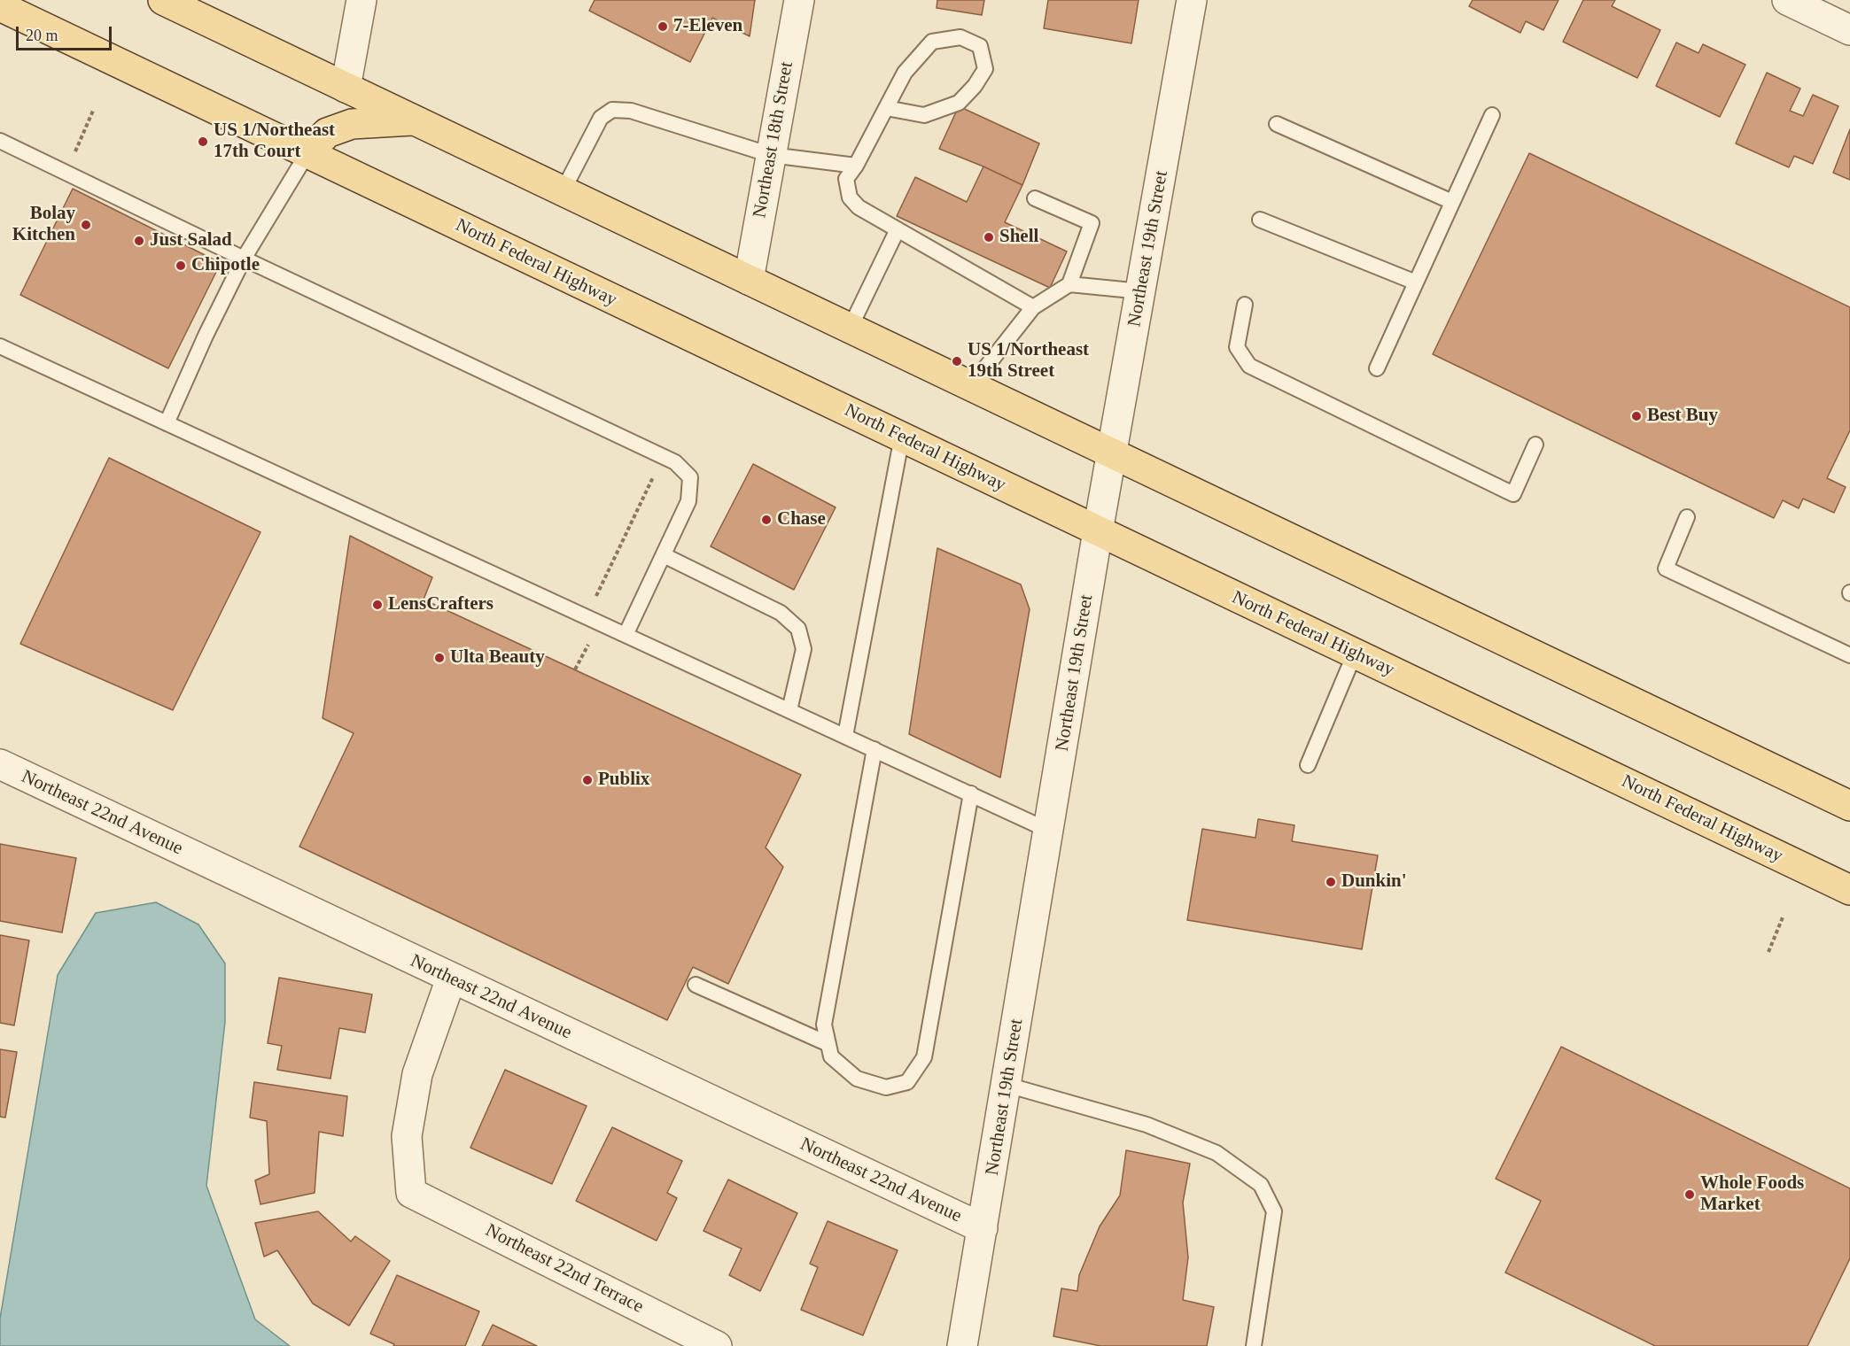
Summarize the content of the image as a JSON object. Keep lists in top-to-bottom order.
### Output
{
  "streets": {
    "main road": ["North Federal Highway"],
    "street": [
      "Northeast 18th Street",
      "Northeast 19th Street",
      "Northeast 22nd Avenue",
      "Northeast 22nd Terrace"
    ]
  },
  "crossings": [
    ["Northeast 19th Street", "North Federal Highway"],
    ["Northeast 19th Street", "Northeast 22nd Avenue"],
    ["Northeast 22nd Avenue", "Northeast 22nd Terrace"]
  ],
  "places": [
    "7-Eleven",
    "US 1/Northeast 17th Court",
    "Bolay Kitchen",
    "Shell",
    "Just Salad",
    "Chipotle",
    "US 1/Northeast 19th Street",
    "Best Buy",
    "Chase",
    "LensCrafters",
    "Ulta Beauty",
    "Publix",
    "Dunkin'",
    "Whole Foods Market"
  ],
  "scale_bar": "20 m"
}
